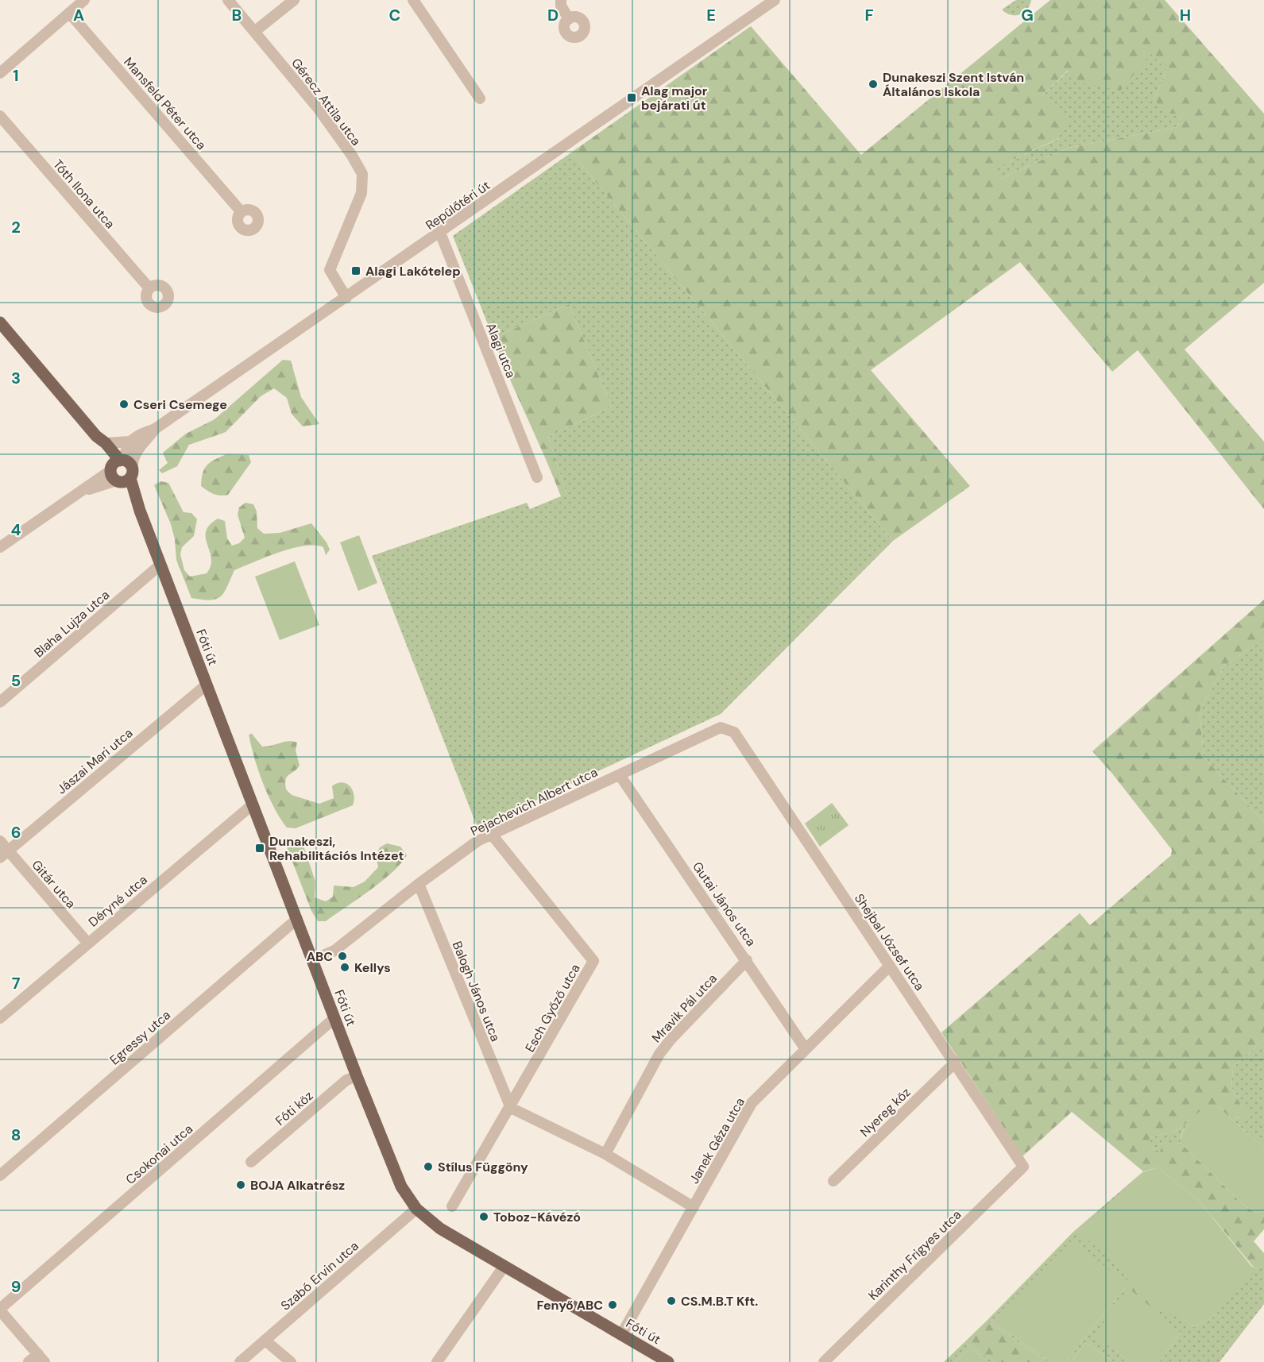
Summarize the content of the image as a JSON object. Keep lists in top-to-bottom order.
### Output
{
  "streets": {
    "main road": ["Fóti út"],
    "street": [
      "Gérecz Attila utca",
      "Mansfeld Péter utca",
      "Tóth Ilona utca",
      "Repülőtéri út",
      "Alagi utca",
      "Blaha Lujza utca",
      "Jászai Mari utca",
      "Pejachevich Albert utca",
      "Gitár utca",
      "Déryné utca",
      "Gutai János utca",
      "Shejbal József utca",
      "Balogh János utca",
      "Esch Győző utca",
      "Mravik Pál utca",
      "Egressy utca",
      "Fóti köz",
      "Nyereg köz",
      "Janek Géza utca",
      "Csokonai utca",
      "Karinthy Frigyes utca",
      "Szabó Ervin utca"
    ]
  },
  "crossings": [
    ["Gérecz Attila utca", "Repülőtéri út"],
    ["Repülőtéri út", "Alagi utca"],
    ["Repülőtéri út", "Fóti út"],
    ["Blaha Lujza utca", "Fóti út"],
    ["Fóti út", "Jászai Mari utca"],
    ["Fóti út", "Pejachevich Albert utca"],
    ["Fóti út", "Déryné utca"],
    ["Fóti út", "Egressy utca"],
    ["Fóti út", "Fóti köz"],
    ["Fóti út", "Janek Géza utca"],
    ["Fóti út", "Csokonai utca"],
    ["Fóti út", "Szabó Ervin utca"],
    ["Jászai Mari utca", "Gitár utca"],
    ["Pejachevich Albert utca", "Gutai János utca"],
    ["Pejachevich Albert utca", "Shejbal József utca"],
    ["Pejachevich Albert utca", "Balogh János utca"],
    ["Pejachevich Albert utca", "Esch Győző utca"],
    ["Gitár utca", "Déryné utca"],
    ["Gutai János utca", "Mravik Pál utca"],
    ["Gutai János utca", "Janek Géza utca"],
    ["Shejbal József utca", "Nyereg köz"],
    ["Shejbal József utca", "Janek Géza utca"],
    ["Shejbal József utca", "Karinthy Frigyes utca"],
    ["Balogh János utca", "Esch Győző utca"]
  ],
  "places": {
    "other": [
      "Dunakeszi Szent István Általános Iskola",
      "Cseri Csemege",
      "ABC",
      "Kellys",
      "Stílus Függöny",
      "BOJA Alkatrész",
      "Toboz-Kávézó",
      "CS.M.B.T Kft.",
      "Fenyő ABC"
    ],
    "transit": ["Alag major bejárati út", "Alagi Lakótelep", "Dunakeszi, Rehabilitációs Intézet"]
  },
  "grid": {
    "columns": [
      "A",
      "B",
      "C",
      "D",
      "E",
      "F",
      "G",
      "H"
    ],
    "rows": [
      "1",
      "2",
      "3",
      "4",
      "5",
      "6",
      "7",
      "8",
      "9"
    ]
  }
}
